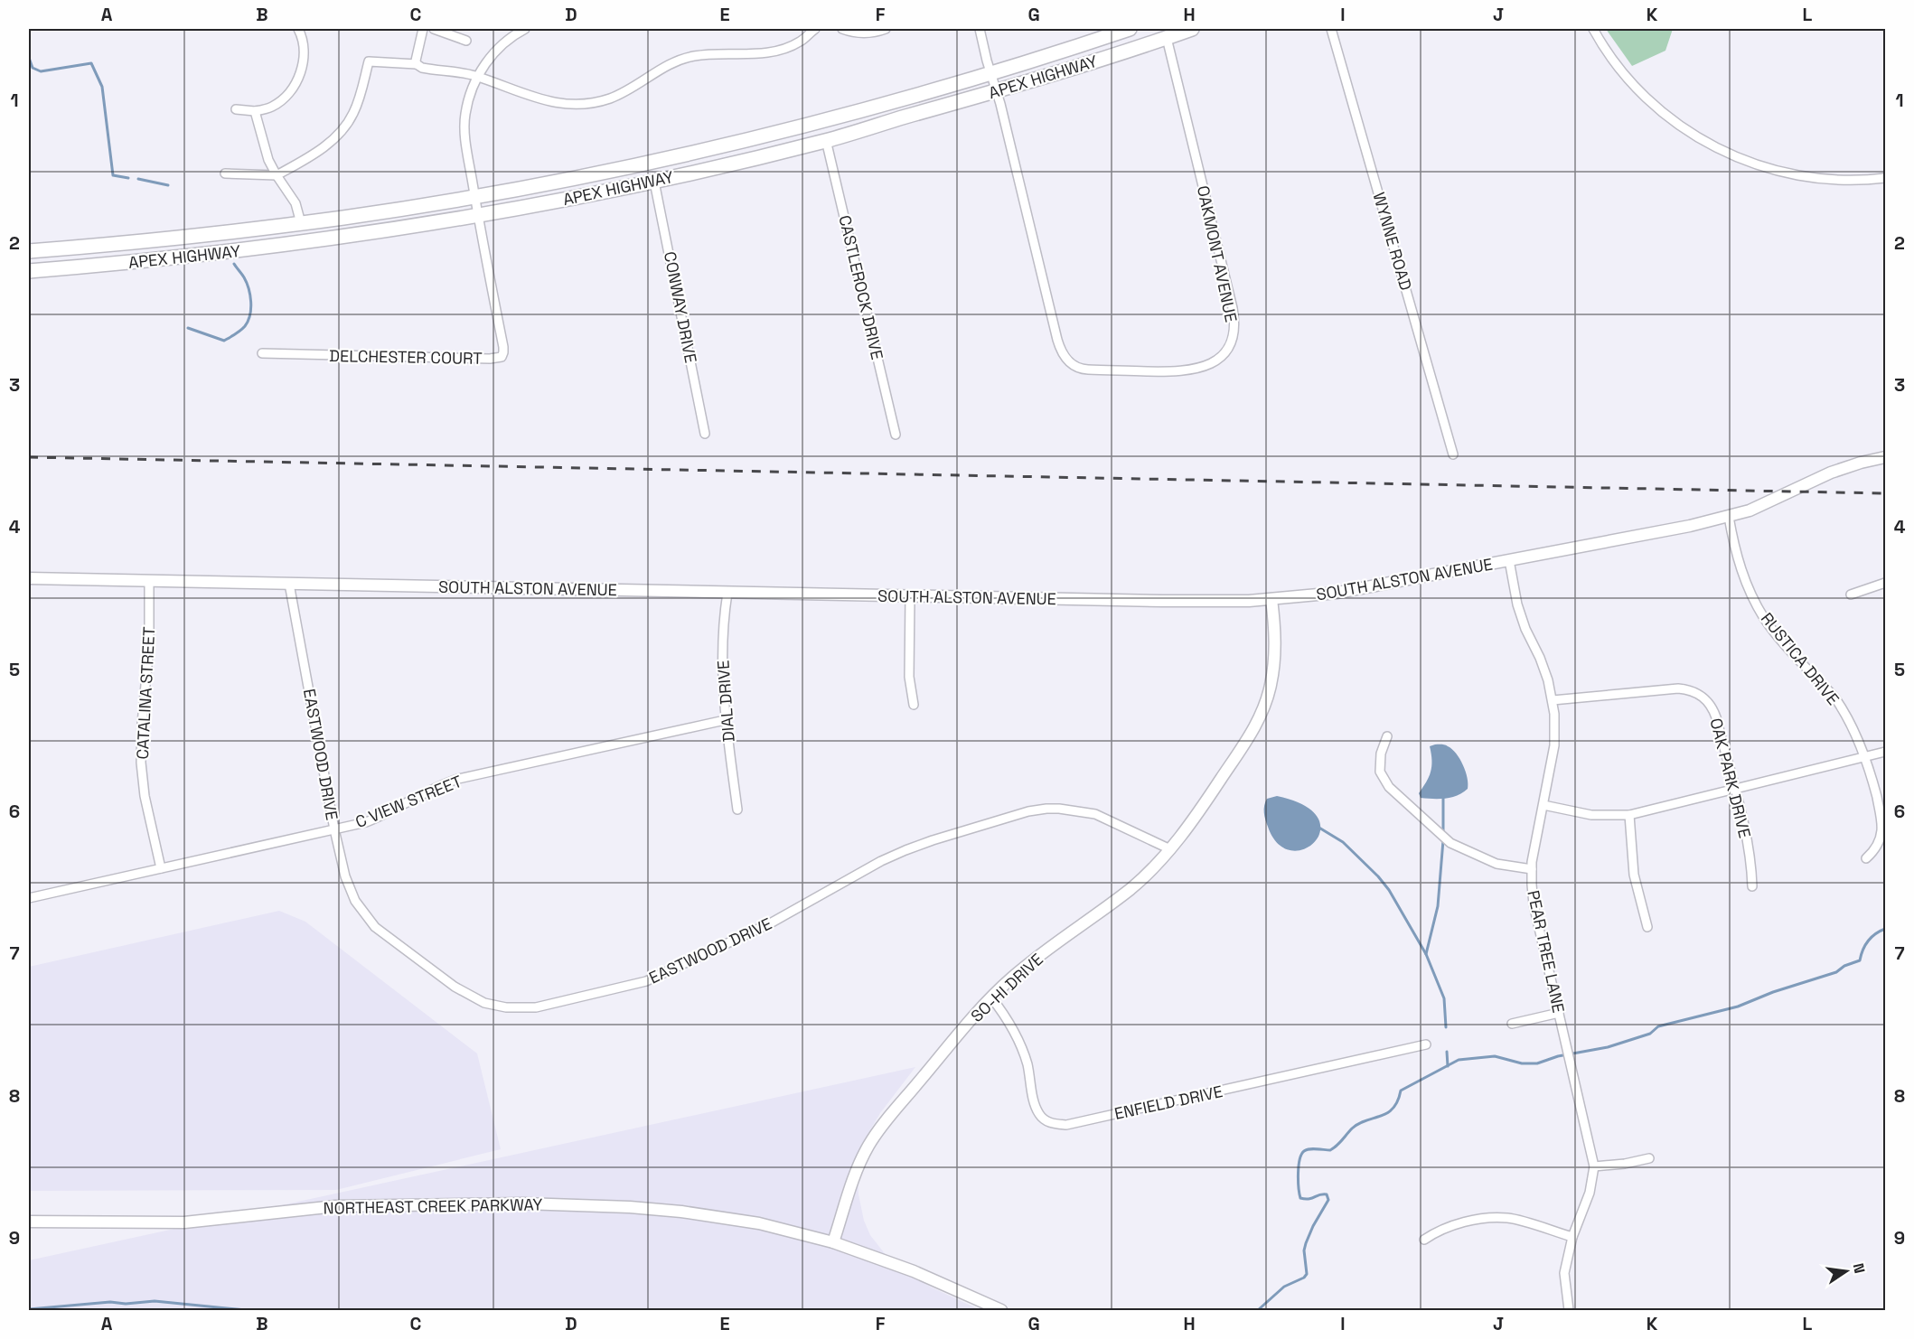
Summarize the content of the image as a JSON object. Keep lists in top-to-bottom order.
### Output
{
  "streets": {
    "main road": ["APEX HIGHWAY"],
    "street": [
      "WYNNE ROAD",
      "OAKMONT AVENUE",
      "CASTLEROCK DRIVE",
      "CONWAY DRIVE",
      "DELCHESTER COURT",
      "SOUTH ALSTON AVENUE",
      "RUSTICA DRIVE",
      "CATALINA STREET",
      "DIAL DRIVE",
      "EASTWOOD DRIVE",
      "OAK PARK DRIVE",
      "C VIEW STREET",
      "PEAR TREE LANE",
      "SO-HI DRIVE",
      "ENFIELD DRIVE",
      "NORTHEAST CREEK PARKWAY"
    ]
  },
  "crossings": [
    ["APEX HIGHWAY", "OAKMONT AVENUE"],
    ["APEX HIGHWAY", "CASTLEROCK DRIVE"],
    ["APEX HIGHWAY", "CONWAY DRIVE"],
    ["APEX HIGHWAY", "DELCHESTER COURT"],
    ["SOUTH ALSTON AVENUE", "RUSTICA DRIVE"],
    ["SOUTH ALSTON AVENUE", "CATALINA STREET"],
    ["SOUTH ALSTON AVENUE", "DIAL DRIVE"],
    ["SOUTH ALSTON AVENUE", "EASTWOOD DRIVE"],
    ["SOUTH ALSTON AVENUE", "PEAR TREE LANE"],
    ["SOUTH ALSTON AVENUE", "SO-HI DRIVE"],
    ["CATALINA STREET", "C VIEW STREET"],
    ["DIAL DRIVE", "C VIEW STREET"],
    ["EASTWOOD DRIVE", "C VIEW STREET"],
    ["EASTWOOD DRIVE", "SO-HI DRIVE"],
    ["OAK PARK DRIVE", "PEAR TREE LANE"],
    ["SO-HI DRIVE", "ENFIELD DRIVE"],
    ["SO-HI DRIVE", "NORTHEAST CREEK PARKWAY"]
  ],
  "north": "right",
  "grid": {
    "columns": [
      "A",
      "B",
      "C",
      "D",
      "E",
      "F",
      "G",
      "H",
      "I",
      "J",
      "K",
      "L"
    ],
    "rows": [
      "1",
      "2",
      "3",
      "4",
      "5",
      "6",
      "7",
      "8",
      "9"
    ]
  }
}
